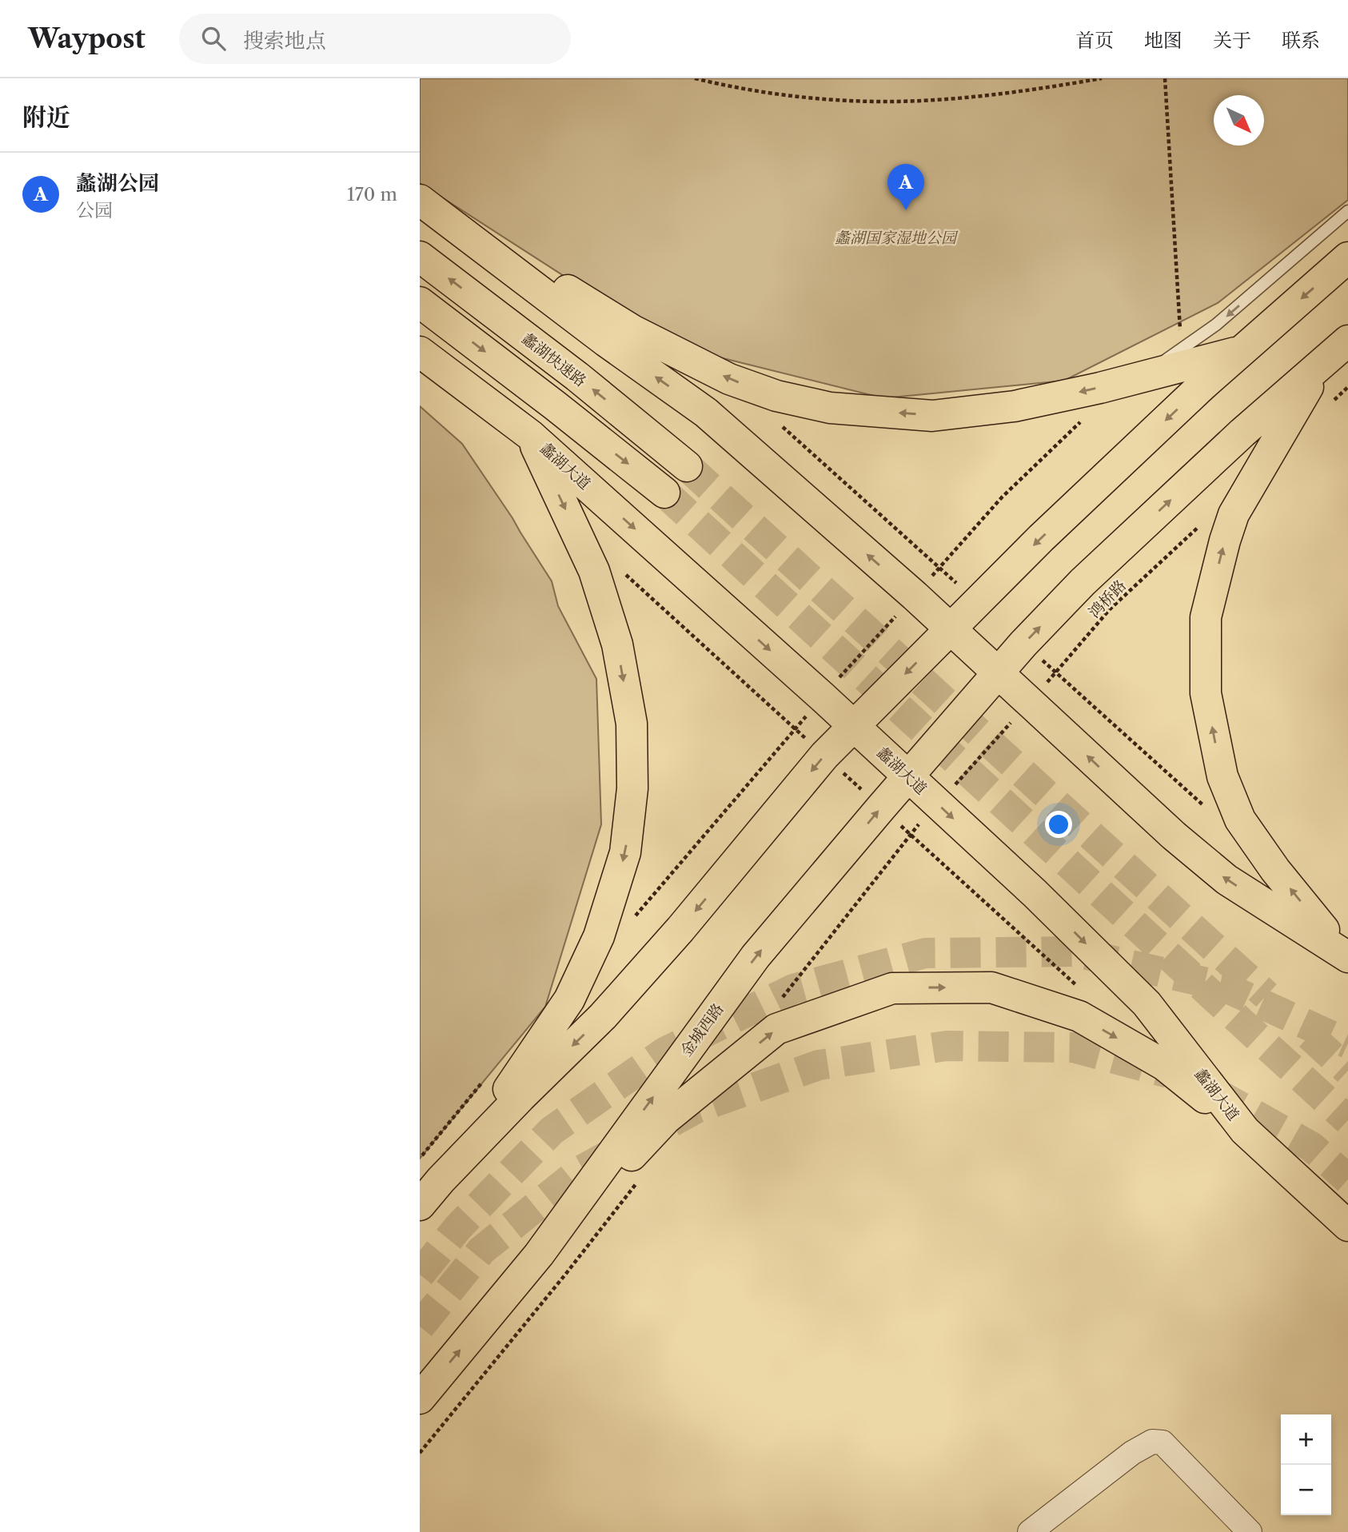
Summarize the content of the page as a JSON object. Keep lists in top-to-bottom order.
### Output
{
  "streets": {
    "main road": ["蠡湖快速路", "蠡湖大道", "金城西路"],
    "path": ["鸿桥路"]
  },
  "crossings": [
    ["蠡湖大道", "鸿桥路"],
    ["蠡湖大道", "金城西路"]
  ],
  "parks": ["蠡湖国家湿地公园"],
  "north": "bottom right",
  "page": {
    "header": "Waypost",
    "search": "搜索地点",
    "nav": [
      "首页",
      "地图",
      "关于",
      "联系"
    ],
    "heading": "附近",
    "list": [
      {
        "mark": "A",
        "name": "蠡湖公园",
        "note": "公园",
        "value": "170 m"
      }
    ],
    "pins": "A",
    "map_buttons": ["+", "−"]
  }
}
